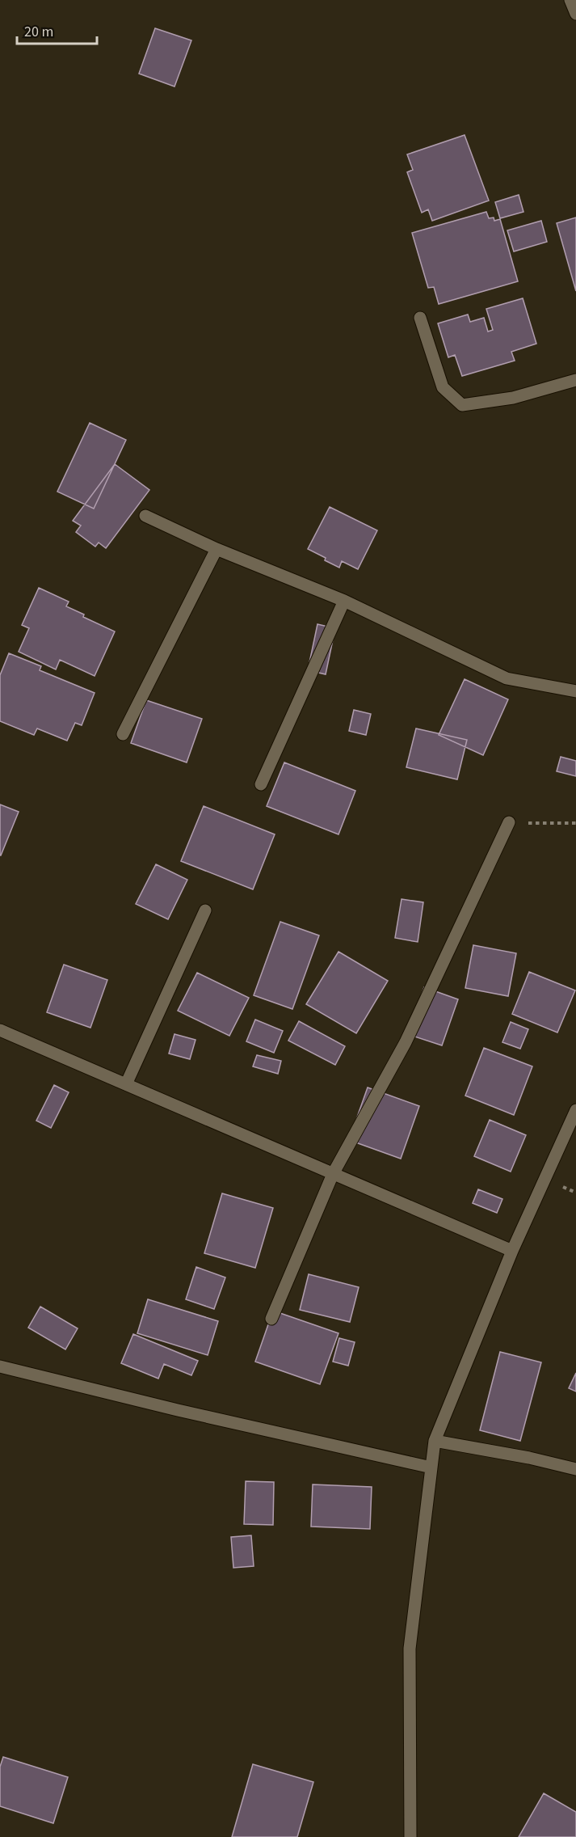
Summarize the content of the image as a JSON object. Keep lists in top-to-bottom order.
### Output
{
  "scale_bar": "20 m"
}
